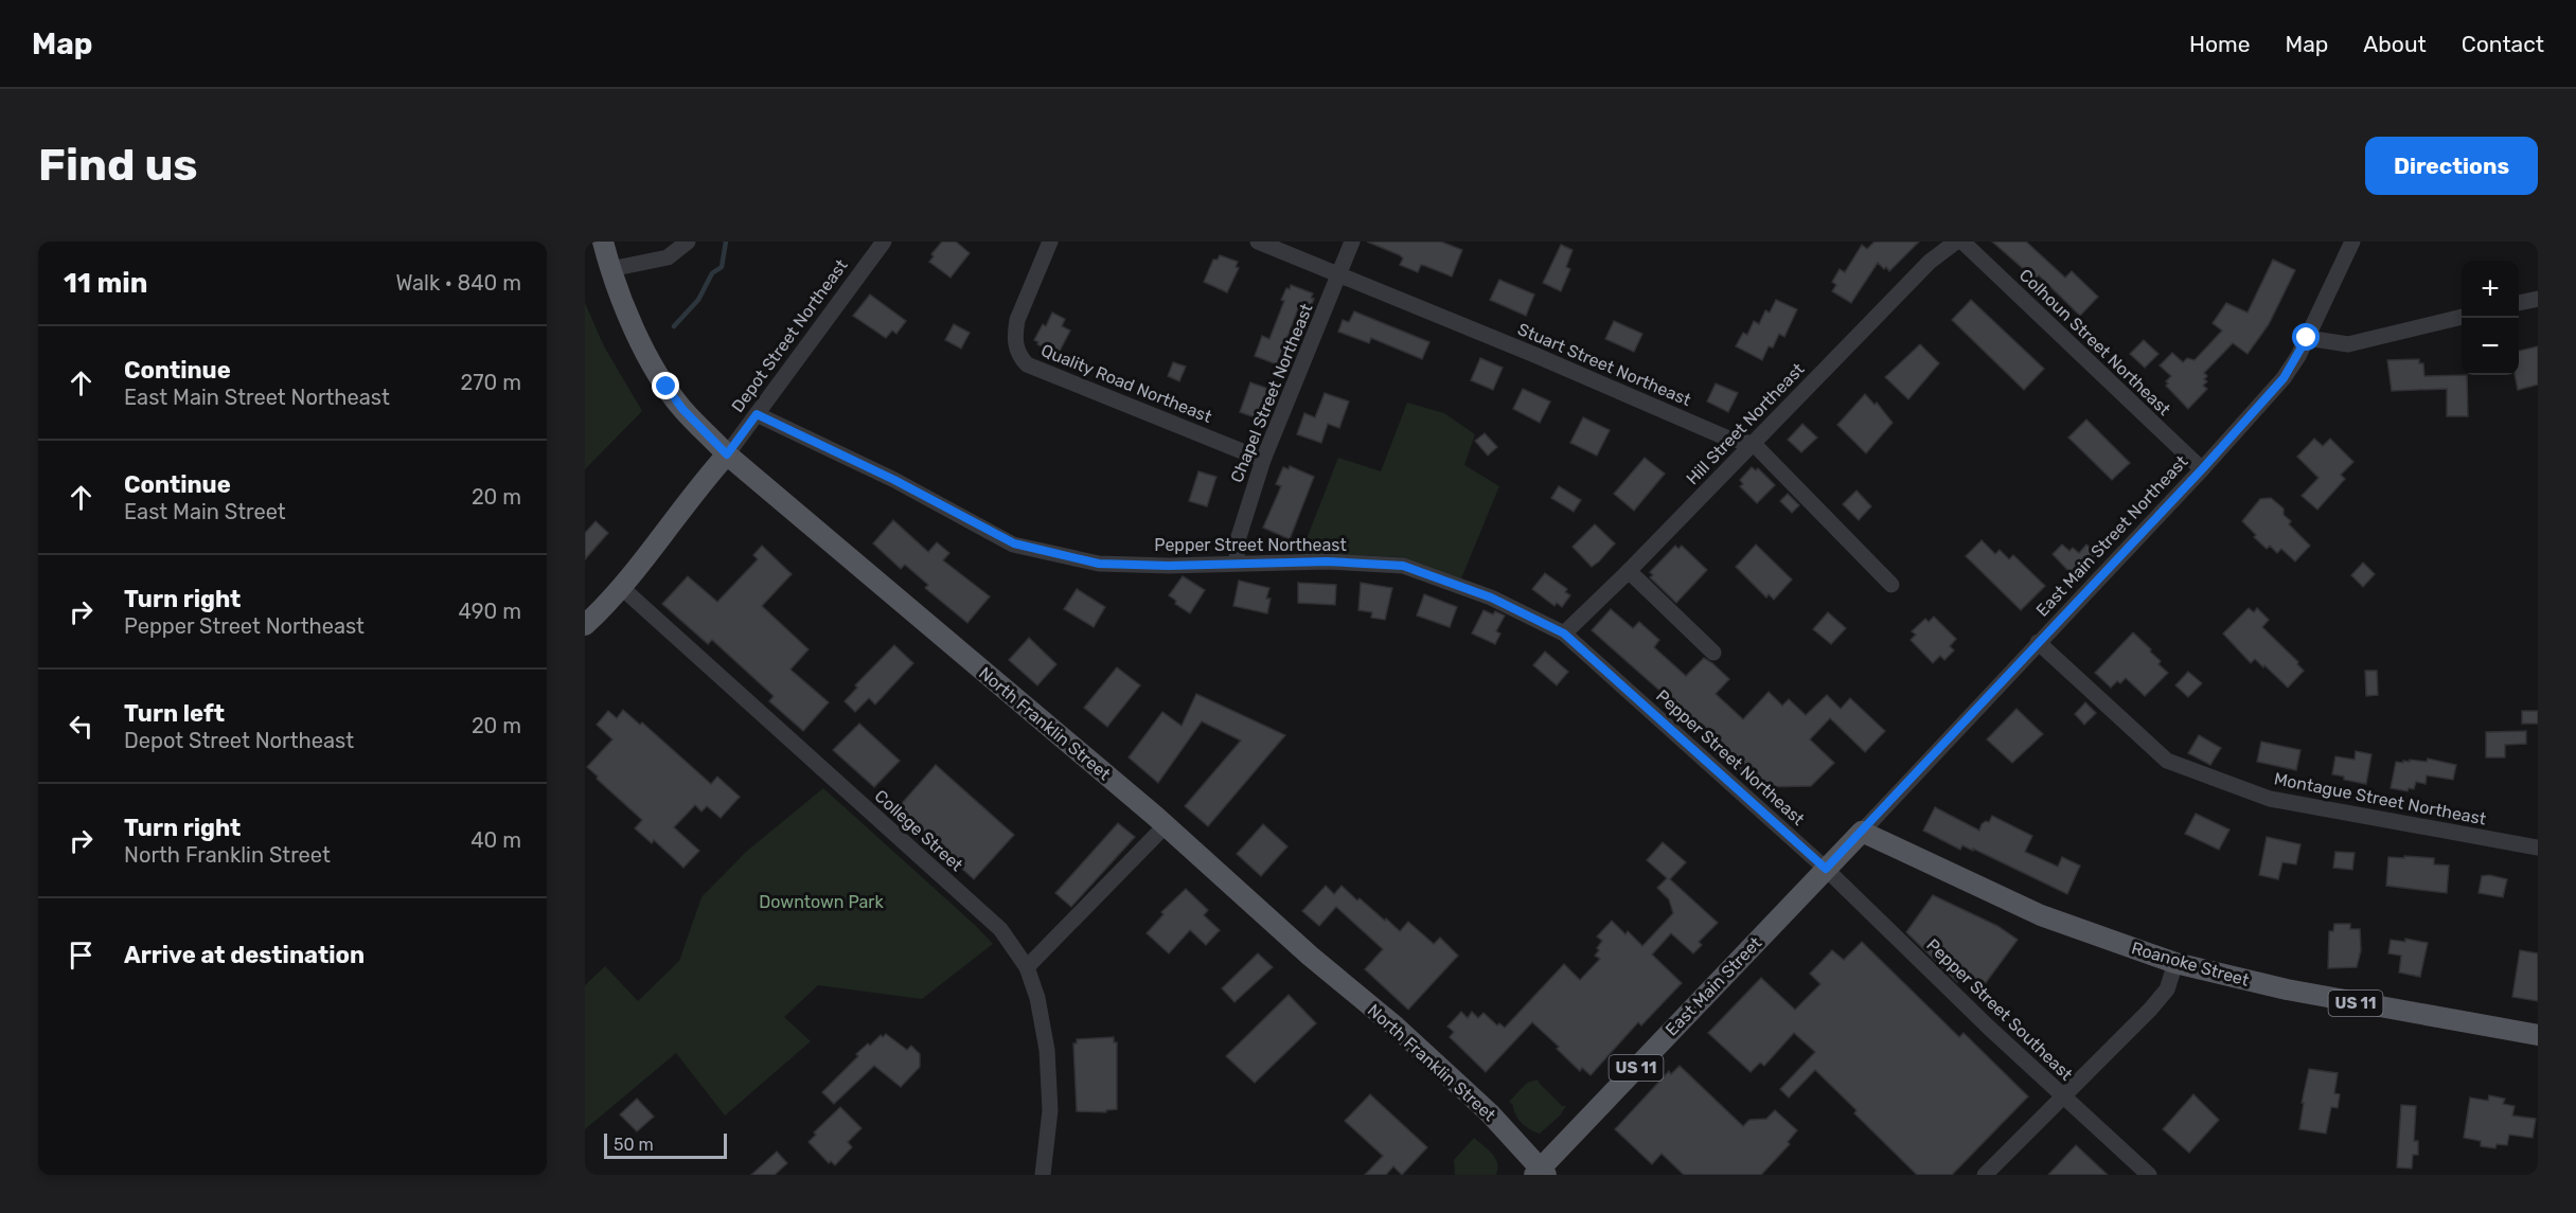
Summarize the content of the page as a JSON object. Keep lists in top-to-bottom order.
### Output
{
  "streets": {
    "main road": [
      "North Franklin Street",
      "Roanoke Street",
      "East Main Street",
      "US 11"
    ],
    "street": [
      "Depot Street Northeast",
      "Colhoun Street Northeast",
      "Stuart Street Northeast",
      "Quality Road Northeast",
      "Chapel Street Northeast",
      "Hill Street Northeast",
      "East Main Street Northeast",
      "Pepper Street Northeast",
      "Montague Street Northeast",
      "College Street",
      "Pepper Street Southeast"
    ]
  },
  "crossings": [
    ["Depot Street Northeast", "Pepper Street Northeast"],
    ["Depot Street Northeast", "North Franklin Street"],
    ["Colhoun Street Northeast", "East Main Street Northeast"],
    ["Stuart Street Northeast", "Chapel Street Northeast"],
    ["Stuart Street Northeast", "Hill Street Northeast"],
    ["Quality Road Northeast", "Chapel Street Northeast"],
    ["Chapel Street Northeast", "Pepper Street Northeast"],
    ["Hill Street Northeast", "Pepper Street Northeast"],
    ["East Main Street Northeast", "Montague Street Northeast"],
    ["East Main Street Northeast", "Roanoke Street"],
    ["East Main Street Northeast", "East Main Street"],
    ["Pepper Street Northeast", "East Main Street"],
    ["Pepper Street Northeast", "Pepper Street Southeast"],
    ["North Franklin Street", "East Main Street"],
    ["Roanoke Street", "East Main Street"],
    ["East Main Street", "Pepper Street Southeast"]
  ],
  "parks": ["Downtown Park"],
  "scale_bar": "50 m",
  "page": {
    "header": "Map",
    "nav": [
      "Home",
      "Map",
      "About",
      "Contact"
    ],
    "buttons": "Directions",
    "title": "Find us",
    "heading": ["11 min", "Walk · 840 m"],
    "map_buttons": ["+", "−"],
    "list": [
      ["Continue", "East Main Street Northeast", "270 m"],
      ["Continue", "East Main Street", "20 m"],
      ["Turn right", "Pepper Street Northeast", "490 m"],
      ["Turn left", "Depot Street Northeast", "20 m"],
      ["Turn right", "North Franklin Street", "40 m"],
      "Arrive at destination"
    ],
    "scale": "50 m"
  }
}
